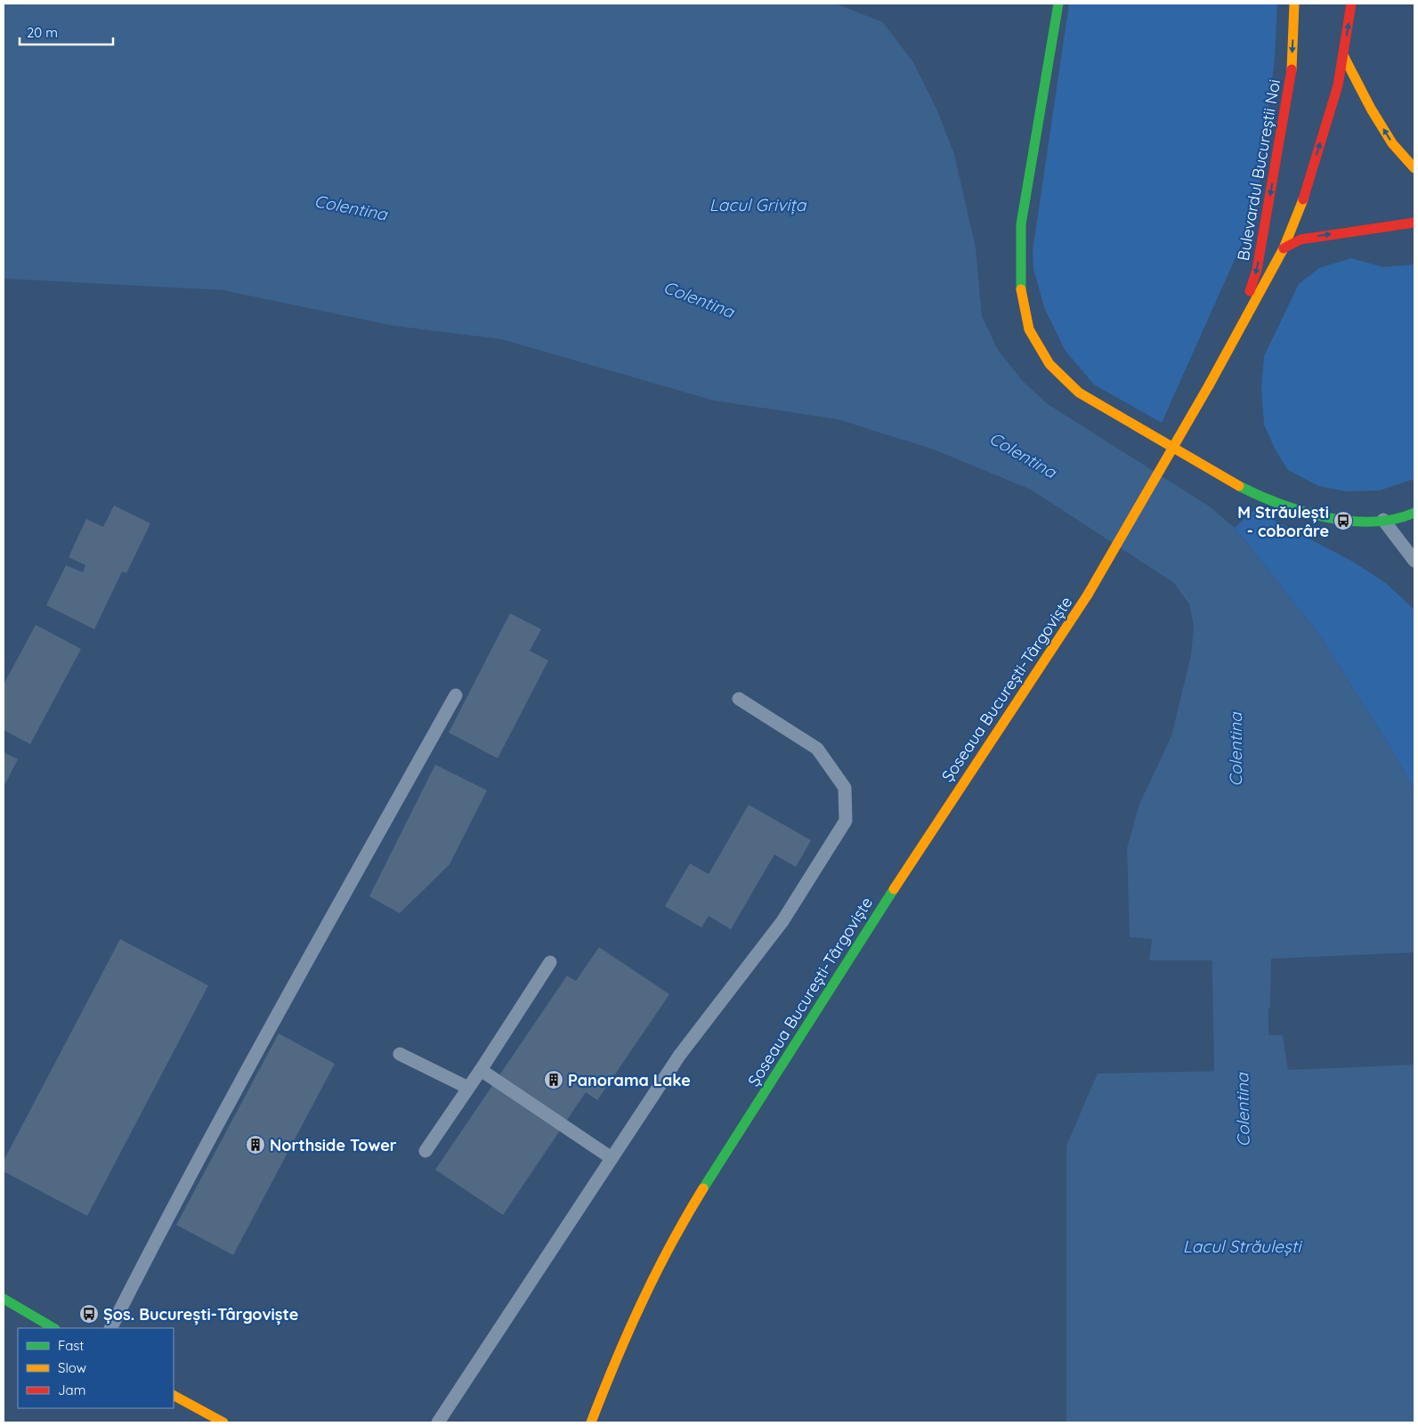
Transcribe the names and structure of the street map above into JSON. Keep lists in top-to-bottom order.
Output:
{
  "streets": {
    "main road": ["Bulevardul Bucureștii Noi", "Șoseaua București-Târgoviște"]
  },
  "crossings": [
    ["Bulevardul Bucureștii Noi", "Șoseaua București-Târgoviște"]
  ],
  "water": ["Lacul Grivița", "Colentina", "Lacul Străulești"],
  "places": {
    "bus stop": ["M Străulești - coborâre", "Șos. București-Târgoviște"],
    "building": ["Panorama Lake", "Northside Tower"]
  },
  "legend": ["Fast", "Slow", "Jam"],
  "scale_bar": "20 m"
}
